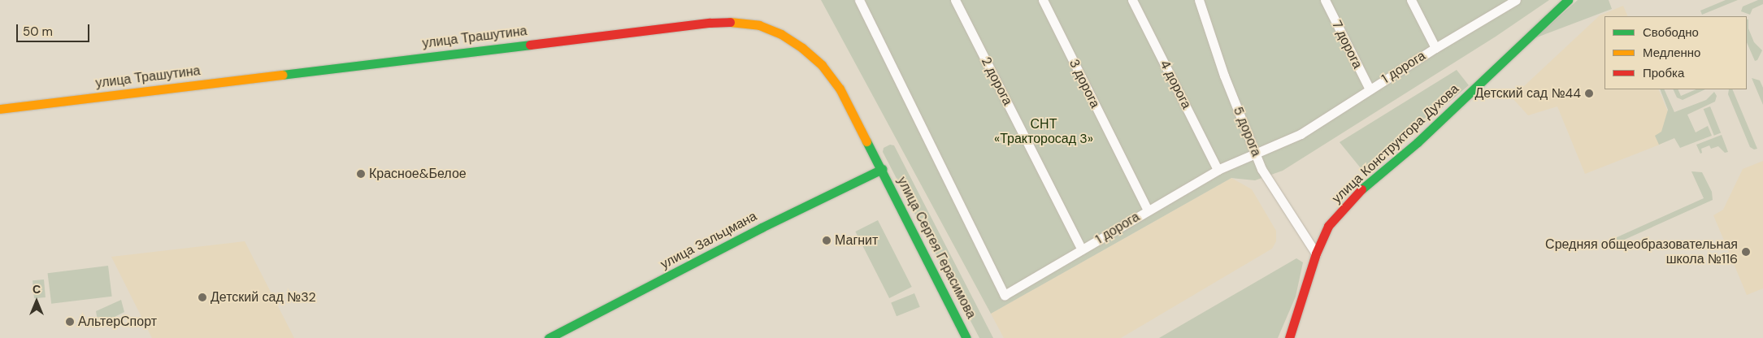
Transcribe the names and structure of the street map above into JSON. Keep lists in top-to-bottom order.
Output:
{
  "streets": {
    "street": [
      "улица Трашутина",
      "7 дорога",
      "1 дорога",
      "2 дорога",
      "3 дорога",
      "4 дорога",
      "5 дорога",
      "улица Конструктора Духова",
      "улица Зальцмана",
      "улица Сергея Герасимова"
    ]
  },
  "crossings": [
    ["улица Трашутина", "улица Зальцмана"],
    ["улица Трашутина", "улица Сергея Герасимова"],
    ["7 дорога", "1 дорога"],
    ["1 дорога", "2 дорога"],
    ["1 дорога", "3 дорога"],
    ["1 дорога", "4 дорога"],
    ["1 дорога", "5 дорога"],
    ["5 дорога", "улица Конструктора Духова"],
    ["улица Зальцмана", "улица Сергея Герасимова"]
  ],
  "parks": ["СНТ «Тракторосад 3»"],
  "places": [
    "Детский сад №44",
    "Красное&Белое",
    "Магнит",
    "Средняя общеобразовательная школа №116",
    "Детский сад №32",
    "АльтерСпорт"
  ],
  "legend": ["Свободно", "Медленно", "Пробка"],
  "scale_bar": "50 m",
  "north": "top"
}
